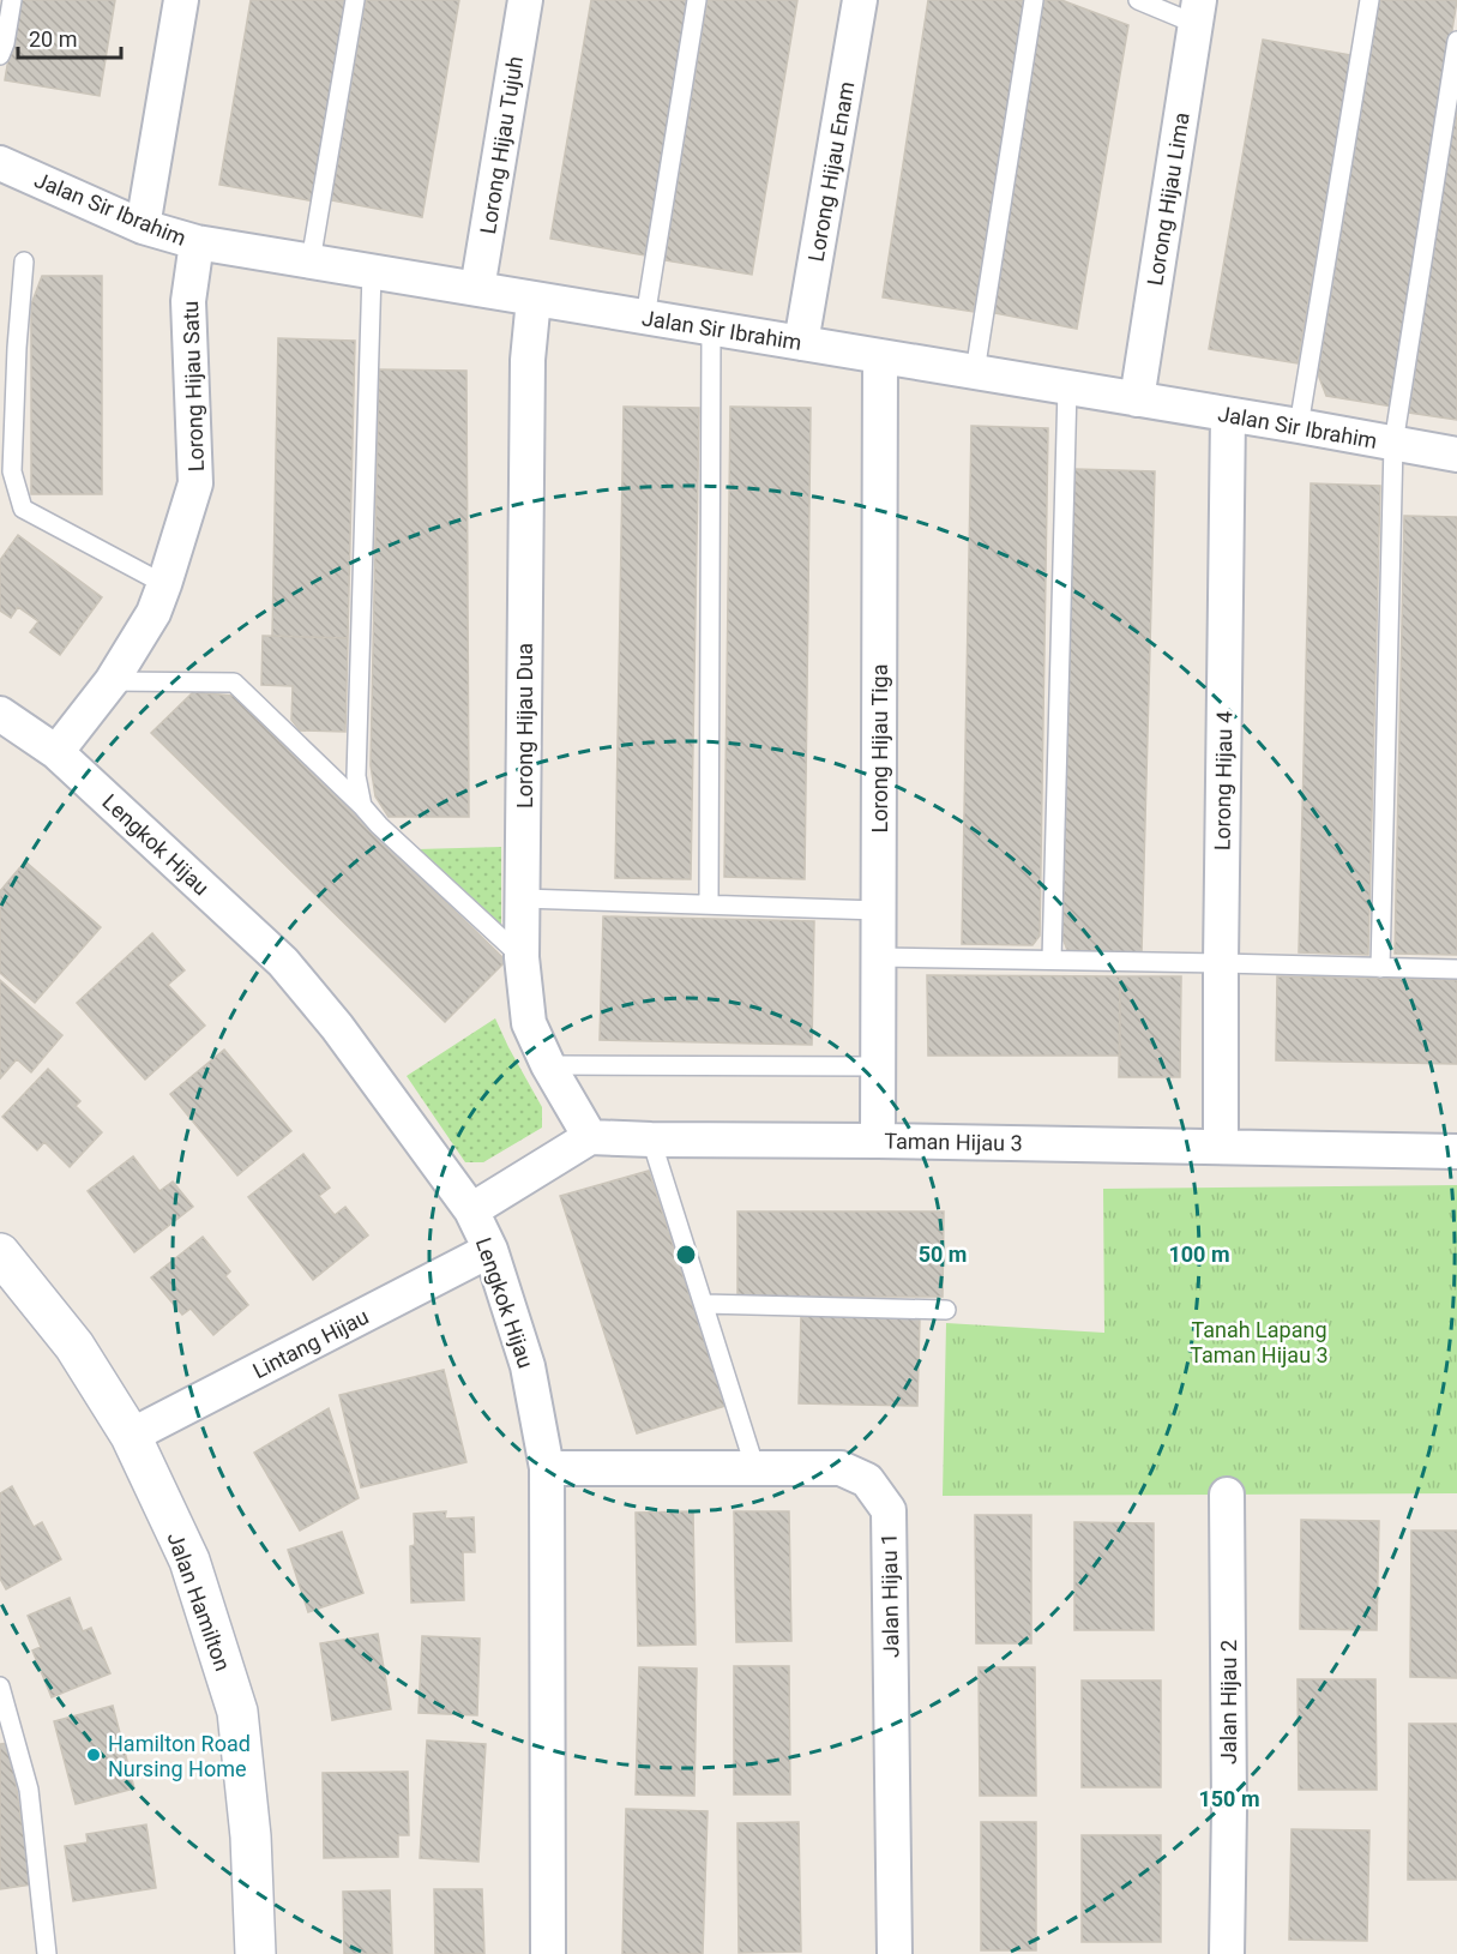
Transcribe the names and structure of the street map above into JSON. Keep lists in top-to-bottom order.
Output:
{
  "streets": {
    "main road": ["Jalan Hamilton"],
    "street": [
      "Lorong Hijau Tujuh",
      "Lorong Hijau Enam",
      "Lorong Hijau Lima",
      "Jalan Sir Ibrahim",
      "Lorong Hijau Satu",
      "Lorong Hijau Dua",
      "Lorong Hijau Tiga",
      "Lorong Hijau 4",
      "Lengkok Hijau",
      "Taman Hijau 3",
      "Lintang Hijau",
      "Jalan Hijau 1",
      "Jalan Hijau 2"
    ]
  },
  "crossings": [
    ["Lorong Hijau Tujuh", "Jalan Sir Ibrahim"],
    ["Lorong Hijau Enam", "Jalan Sir Ibrahim"],
    ["Lorong Hijau Lima", "Jalan Sir Ibrahim"],
    ["Jalan Sir Ibrahim", "Lorong Hijau Satu"],
    ["Jalan Sir Ibrahim", "Lorong Hijau Dua"],
    ["Jalan Sir Ibrahim", "Lorong Hijau Tiga"],
    ["Jalan Sir Ibrahim", "Lorong Hijau 4"],
    ["Lorong Hijau Satu", "Lengkok Hijau"],
    ["Lorong Hijau Dua", "Taman Hijau 3"],
    ["Lorong Hijau Tiga", "Taman Hijau 3"],
    ["Lorong Hijau 4", "Taman Hijau 3"],
    ["Lengkok Hijau", "Lintang Hijau"],
    ["Lengkok Hijau", "Jalan Hijau 1"],
    ["Lintang Hijau", "Jalan Hamilton"]
  ],
  "parks": ["Tanah Lapang Taman Hijau 3"],
  "places": ["Hamilton Road Nursing Home"],
  "scale_bar": "20 m",
  "rings": ["50 m", "100 m", "150 m"]
}
